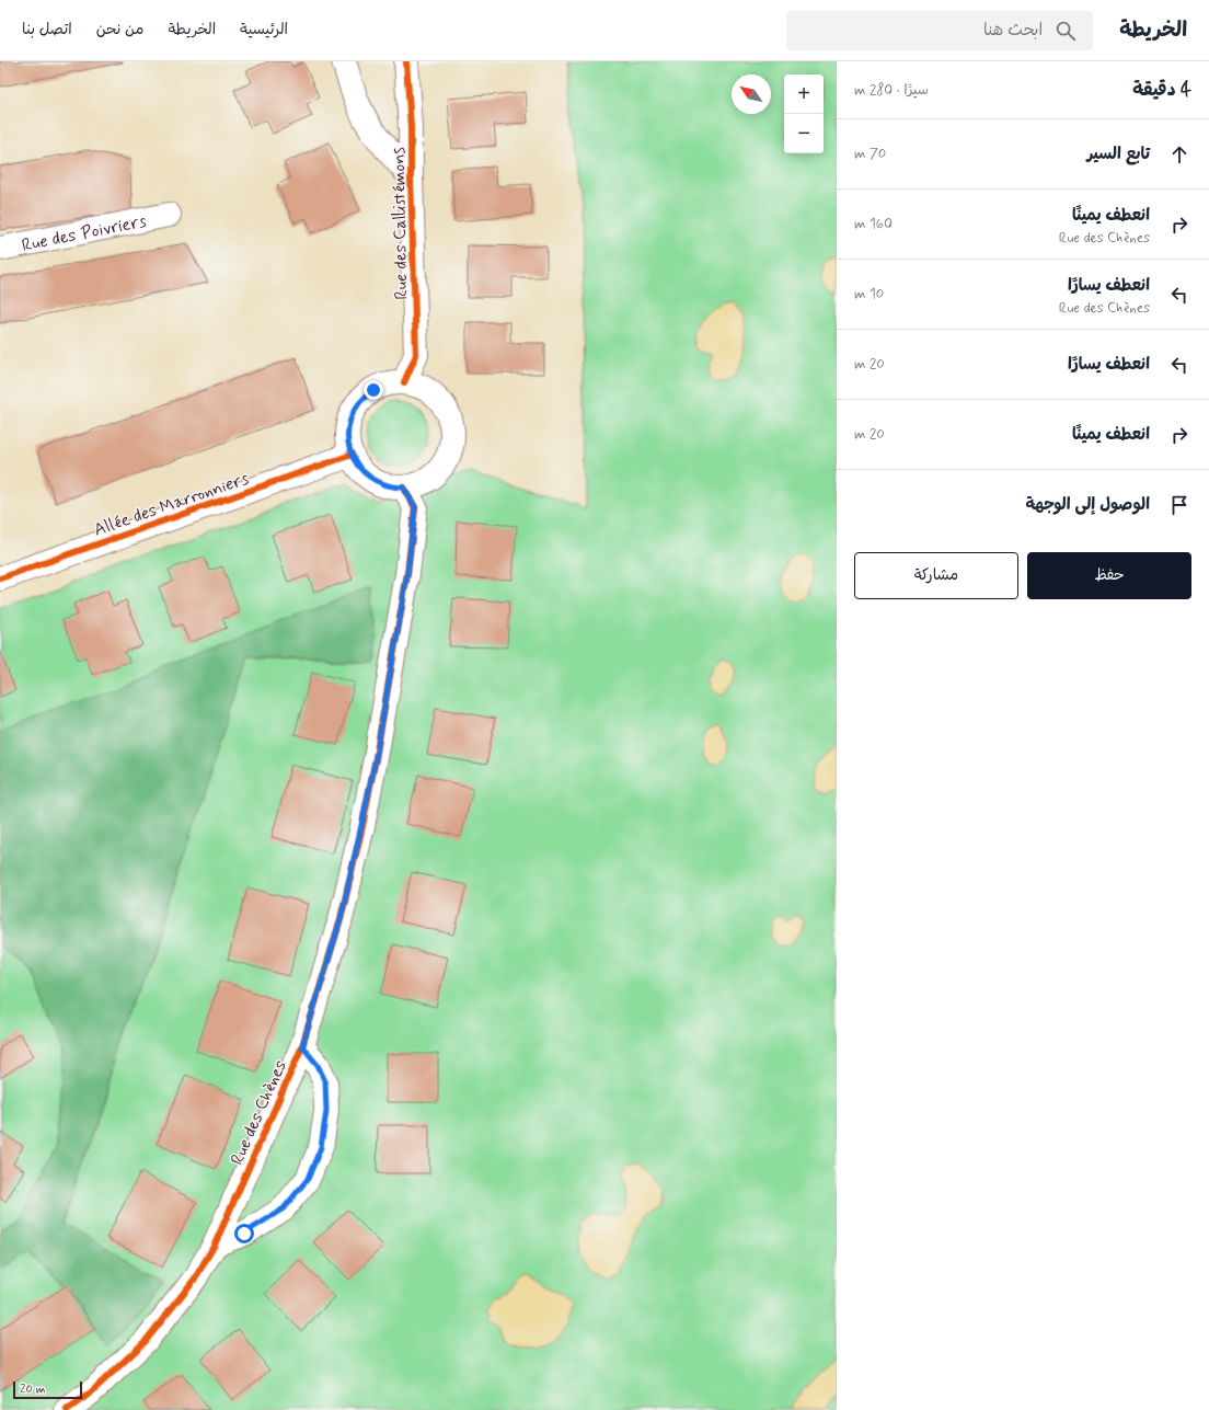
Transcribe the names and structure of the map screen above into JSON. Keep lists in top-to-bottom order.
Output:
{
  "streets": {
    "street": [
      "Rue des Callistémons",
      "Rue des Poivriers",
      "Allée des Marronniers",
      "Rue des Chènes"
    ]
  },
  "crossings": [
    ["Rue des Callistémons", "Allée des Marronniers"],
    ["Rue des Callistémons", "Rue des Chènes"],
    ["Allée des Marronniers", "Rue des Chènes"]
  ],
  "scale_bar": "20 m",
  "north": "top left",
  "page": {
    "header": "الخريطة",
    "search": "ابحث هنا",
    "nav": [
      "الرئيسية",
      "الخريطة",
      "من نحن",
      "اتصل بنا"
    ],
    "heading": ["4 دقيقة", "سيرًا · 280 m"],
    "map_buttons": ["+", "−"],
    "list": [
      ["تابع السير", "70 m"],
      ["انعطف يمينًا", "Rue des Chènes", "160 m"],
      ["انعطف يسارًا", "Rue des Chènes", "10 m"],
      ["انعطف يسارًا", "20 m"],
      ["انعطف يمينًا", "20 m"],
      "الوصول إلى الوجهة"
    ],
    "buttons": ["حفظ", "مشاركة"],
    "scale": "20 m"
  }
}
